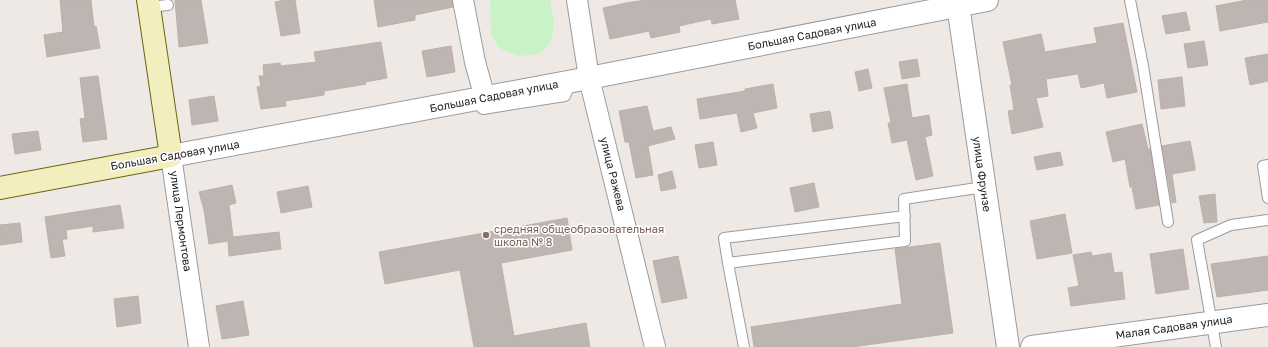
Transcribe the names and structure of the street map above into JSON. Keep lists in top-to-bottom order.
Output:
{
  "streets": {
    "main road": ["Большая Садовая улица", "улица Лермонтова"],
    "street": ["улица Ражева", "улица Фрунзе", "Малая Садовая улица"]
  },
  "crossings": [
    ["Большая Садовая улица", "улица Ражева"],
    ["Большая Садовая улица", "улица Фрунзе"],
    ["Большая Садовая улица", "улица Лермонтова"]
  ],
  "places": ["средняя общеобразовательная школа № 8"]
}
